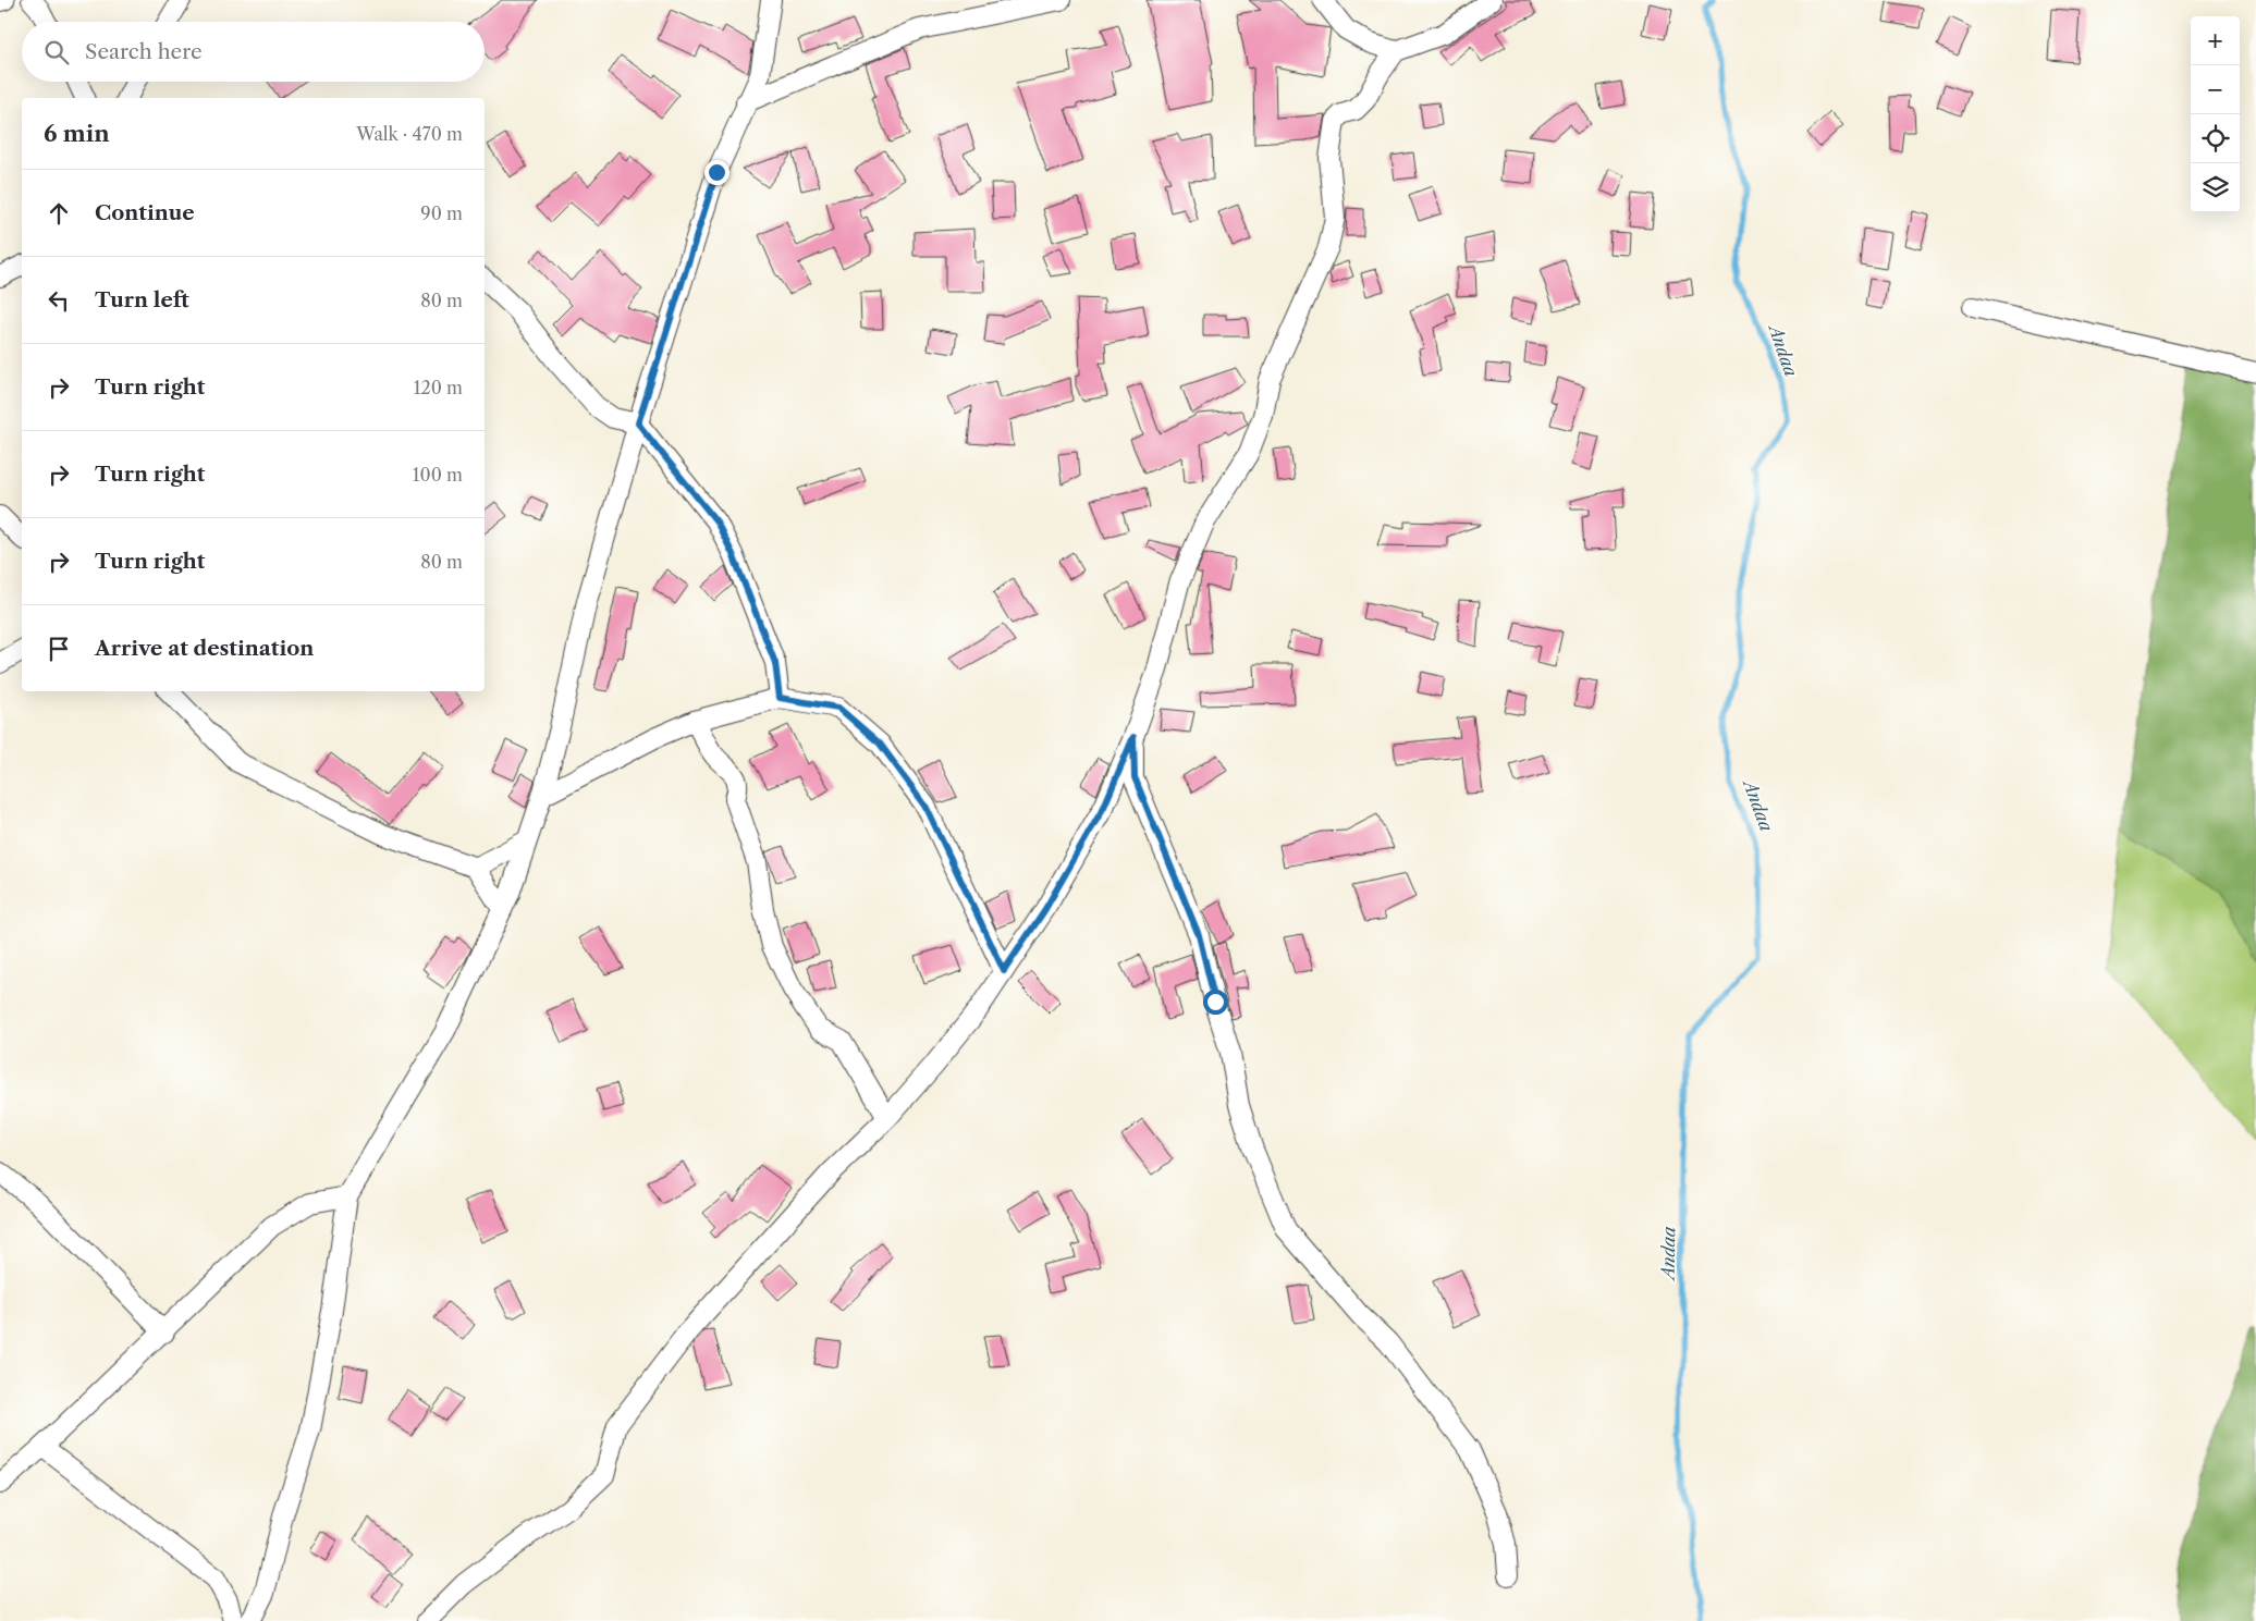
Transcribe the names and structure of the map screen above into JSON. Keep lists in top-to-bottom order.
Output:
{
  "water": ["Andaa"],
  "page": {
    "map_buttons": ["+", "−"],
    "search": "Search here",
    "heading": ["6 min", "Walk · 470 m"],
    "list": [
      ["Continue", "90 m"],
      ["Turn left", "80 m"],
      ["Turn right", "120 m"],
      ["Turn right", "100 m"],
      ["Turn right", "80 m"],
      "Arrive at destination"
    ]
  }
}
